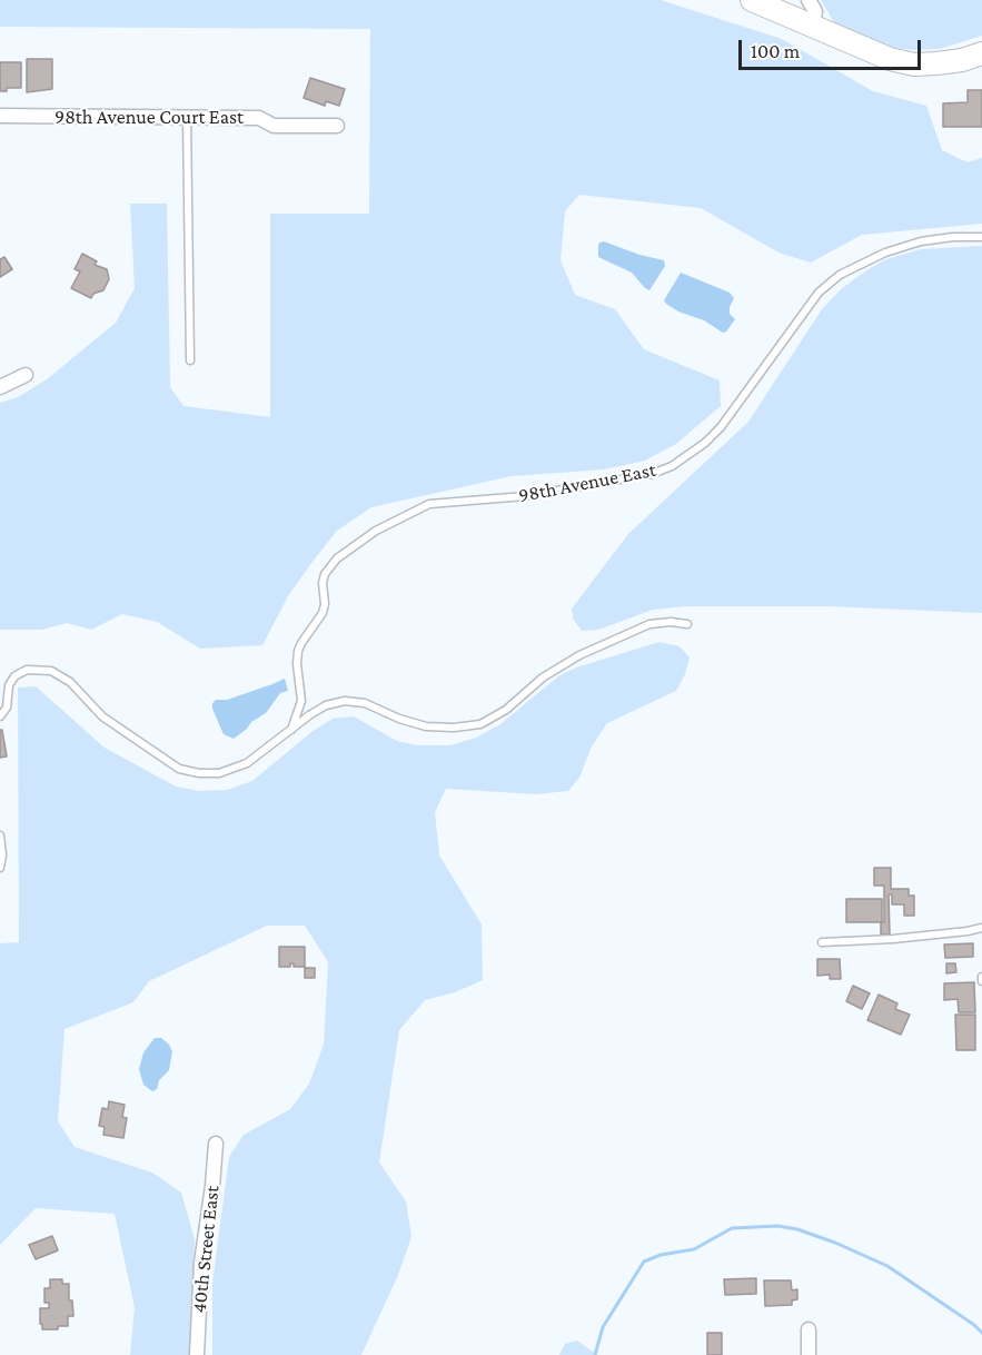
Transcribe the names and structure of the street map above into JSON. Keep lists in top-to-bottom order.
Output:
{
  "streets": {
    "street": ["98th Avenue Court East", "40th Street East"],
    "lane": ["98th Avenue East"]
  },
  "scale_bar": "100 m"
}
